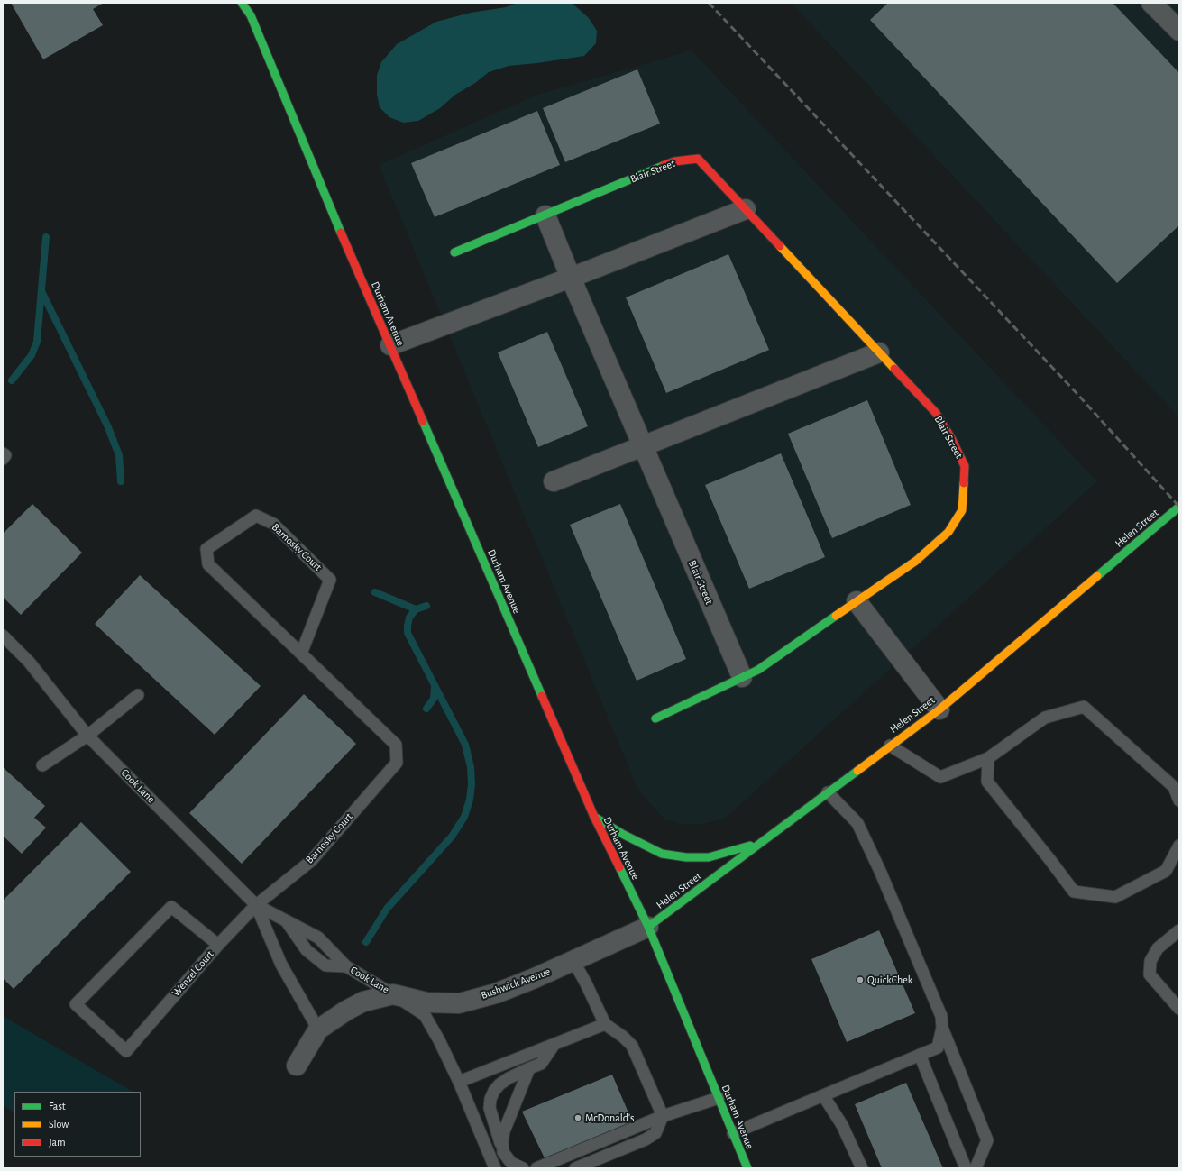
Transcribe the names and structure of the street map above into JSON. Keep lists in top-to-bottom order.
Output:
{
  "streets": {
    "street": [
      "Blair Street",
      "Durham Avenue",
      "Helen Street",
      "Bushwick Avenue"
    ],
    "lane": ["Barnosky Court", "Cook Lane", "Wenzel Court"]
  },
  "crossings": [
    ["Durham Avenue", "Helen Street"],
    ["Durham Avenue", "Bushwick Avenue"],
    ["Helen Street", "Bushwick Avenue"],
    ["Barnosky Court", "Cook Lane"],
    ["Barnosky Court", "Wenzel Court"],
    ["Cook Lane", "Bushwick Avenue"]
  ],
  "places": ["QuickChek", "McDonald's"],
  "legend": ["Fast", "Slow", "Jam"]
}
